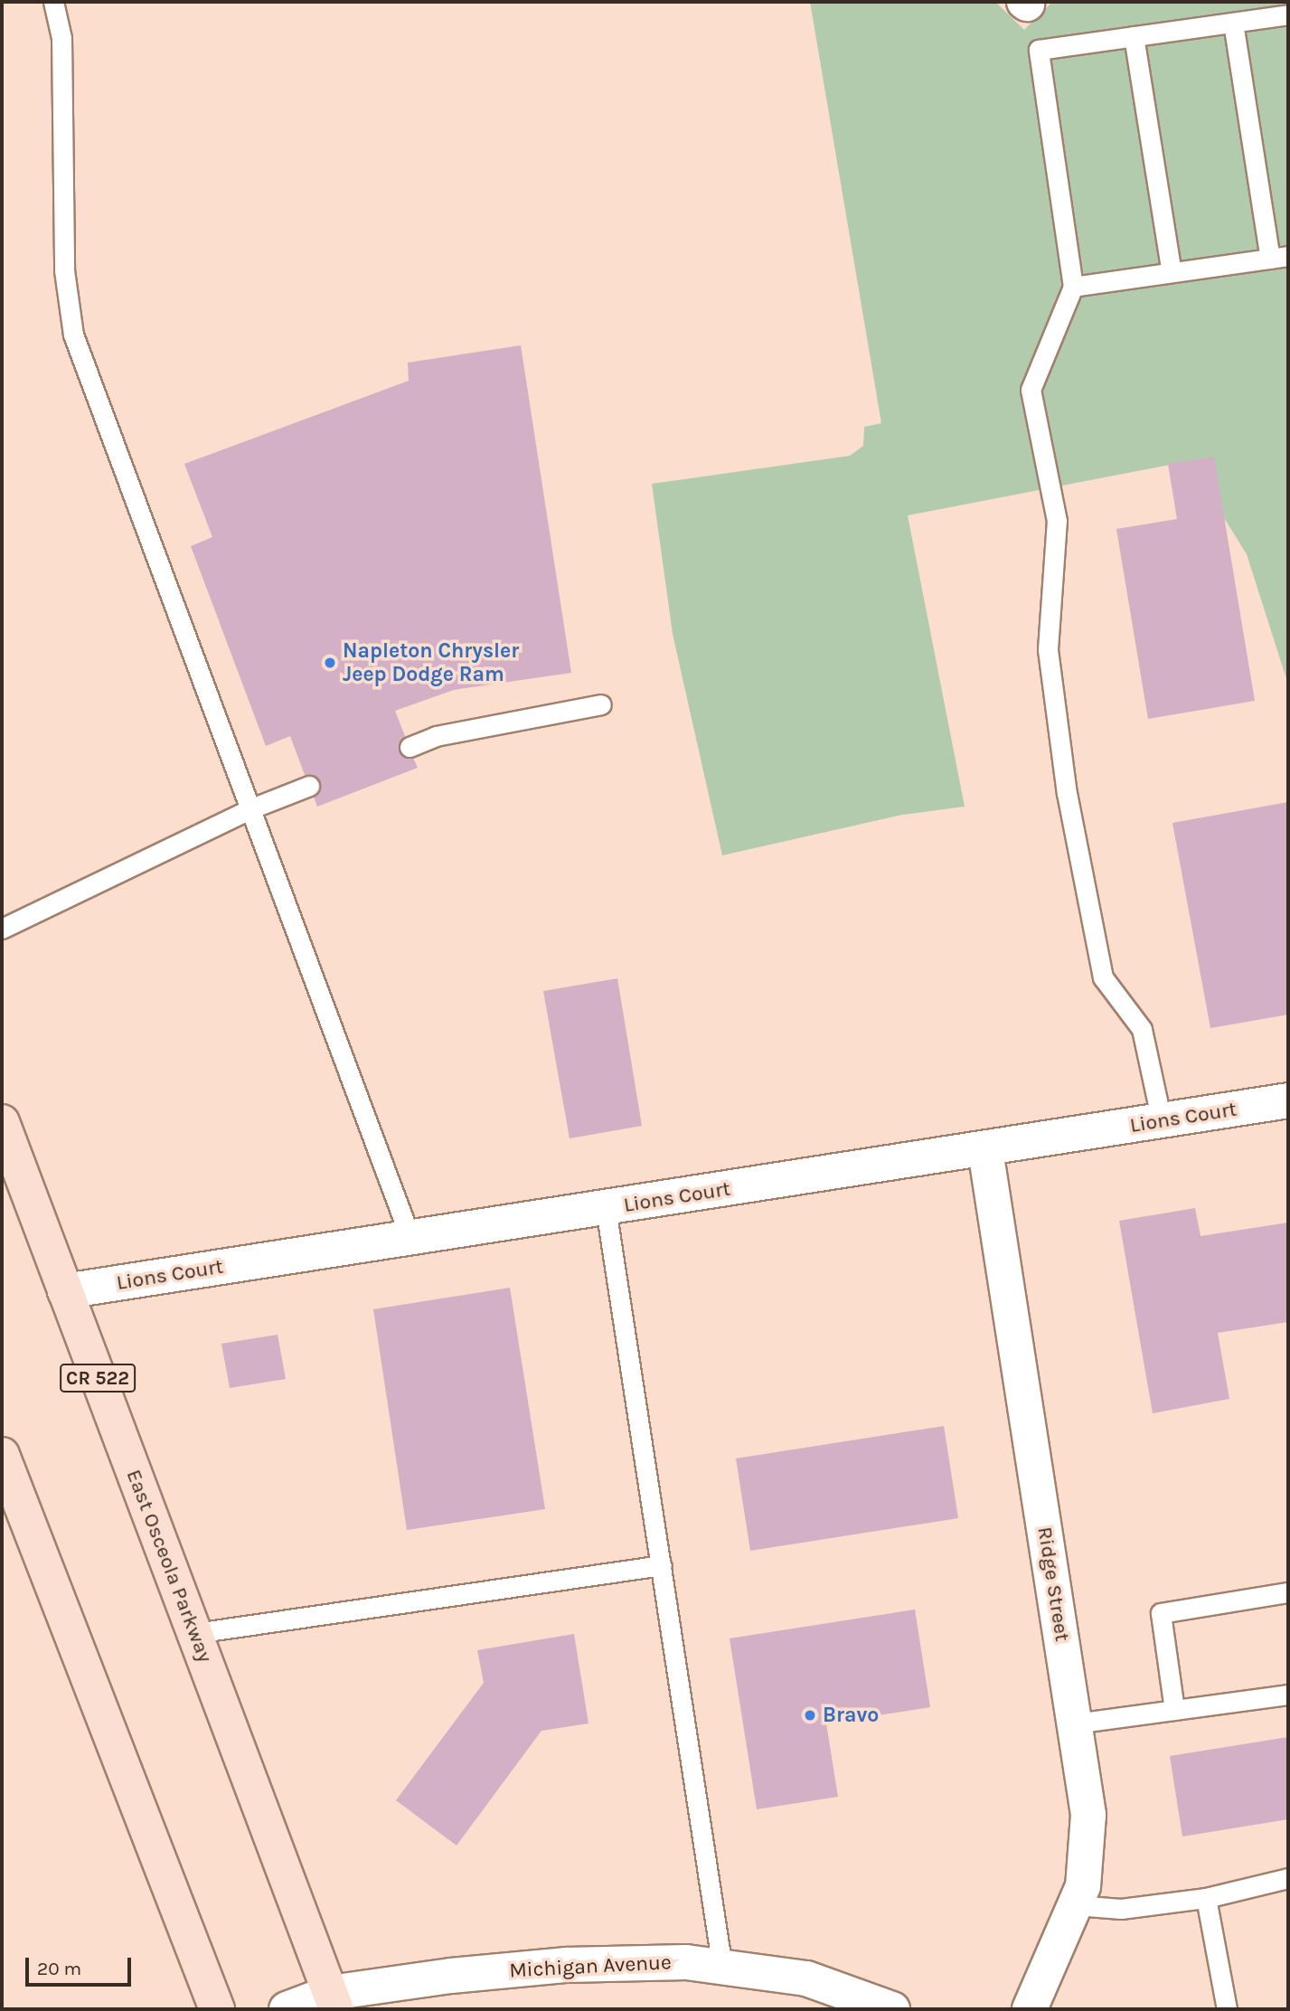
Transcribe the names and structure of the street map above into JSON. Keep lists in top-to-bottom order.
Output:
{
  "streets": {
    "main road": ["CR 522", "East Osceola Parkway"],
    "street": ["Lions Court", "Ridge Street", "Michigan Avenue"]
  },
  "crossings": [
    ["Lions Court", "East Osceola Parkway"],
    ["Lions Court", "Ridge Street"],
    ["East Osceola Parkway", "Michigan Avenue"]
  ],
  "places": ["Napleton Chrysler Jeep Dodge Ram", "Bravo"],
  "scale_bar": "20 m"
}
